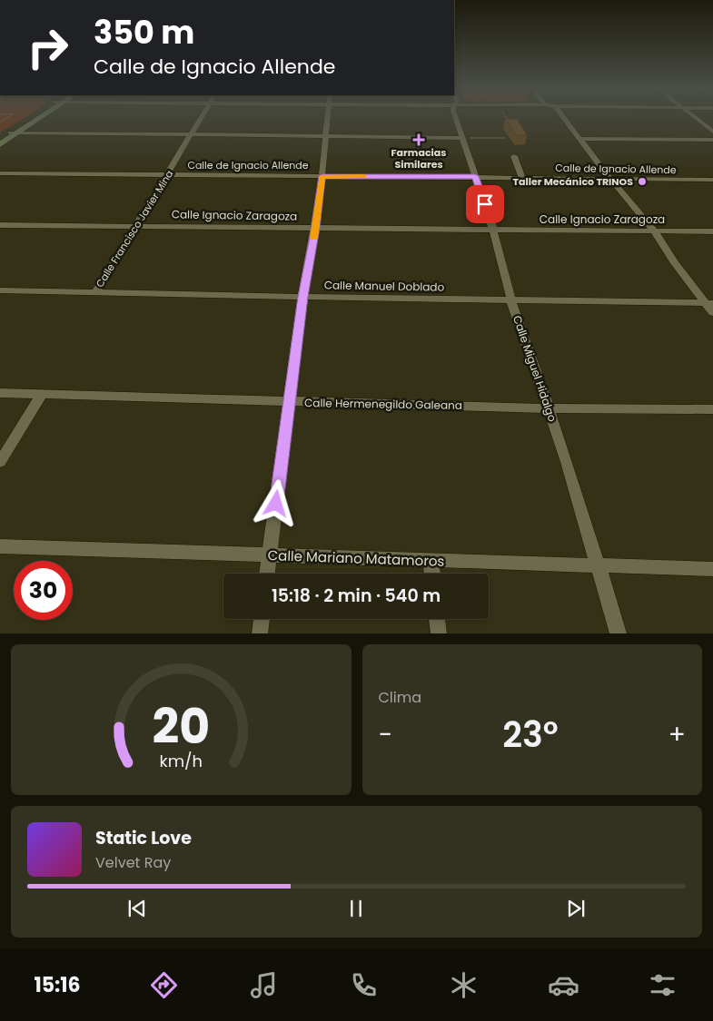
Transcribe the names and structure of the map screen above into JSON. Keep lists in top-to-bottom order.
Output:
{
  "streets": {
    "street": [
      "Calle de Ignacio Allende",
      "Calle Ignacio Zaragoza",
      "Calle Francisco Javier Mina",
      "Calle Manuel Doblado",
      "Calle Miguel Hidalgo",
      "Calle Hermenegildo Galeana",
      "Calle Mariano Matamoros"
    ]
  },
  "crossings": [
    ["Calle de Ignacio Allende", "Calle Francisco Javier Mina"],
    ["Calle de Ignacio Allende", "Calle Miguel Hidalgo"],
    ["Calle Ignacio Zaragoza", "Calle Francisco Javier Mina"],
    ["Calle Ignacio Zaragoza", "Calle Miguel Hidalgo"],
    ["Calle Francisco Javier Mina", "Calle Manuel Doblado"],
    ["Calle Manuel Doblado", "Calle Miguel Hidalgo"],
    ["Calle Miguel Hidalgo", "Calle Hermenegildo Galeana"],
    ["Calle Miguel Hidalgo", "Calle Mariano Matamoros"]
  ],
  "places": {
    "health": ["Farmacias Similares"],
    "other": ["Taller Mecánico TRINOS"]
  },
  "page": {
    "turn": ["350 m", "Calle de Ignacio Allende"],
    "limit": "30",
    "trip": "15:18 · 2 min · 540 m",
    "tile": "Clima",
    "heat": ["−", "23°", "+"],
    "song": ["Static Love", "Velvet Ray"],
    "tabs": "15:16",
    "gauge": ["20", "km/h"]
  }
}
